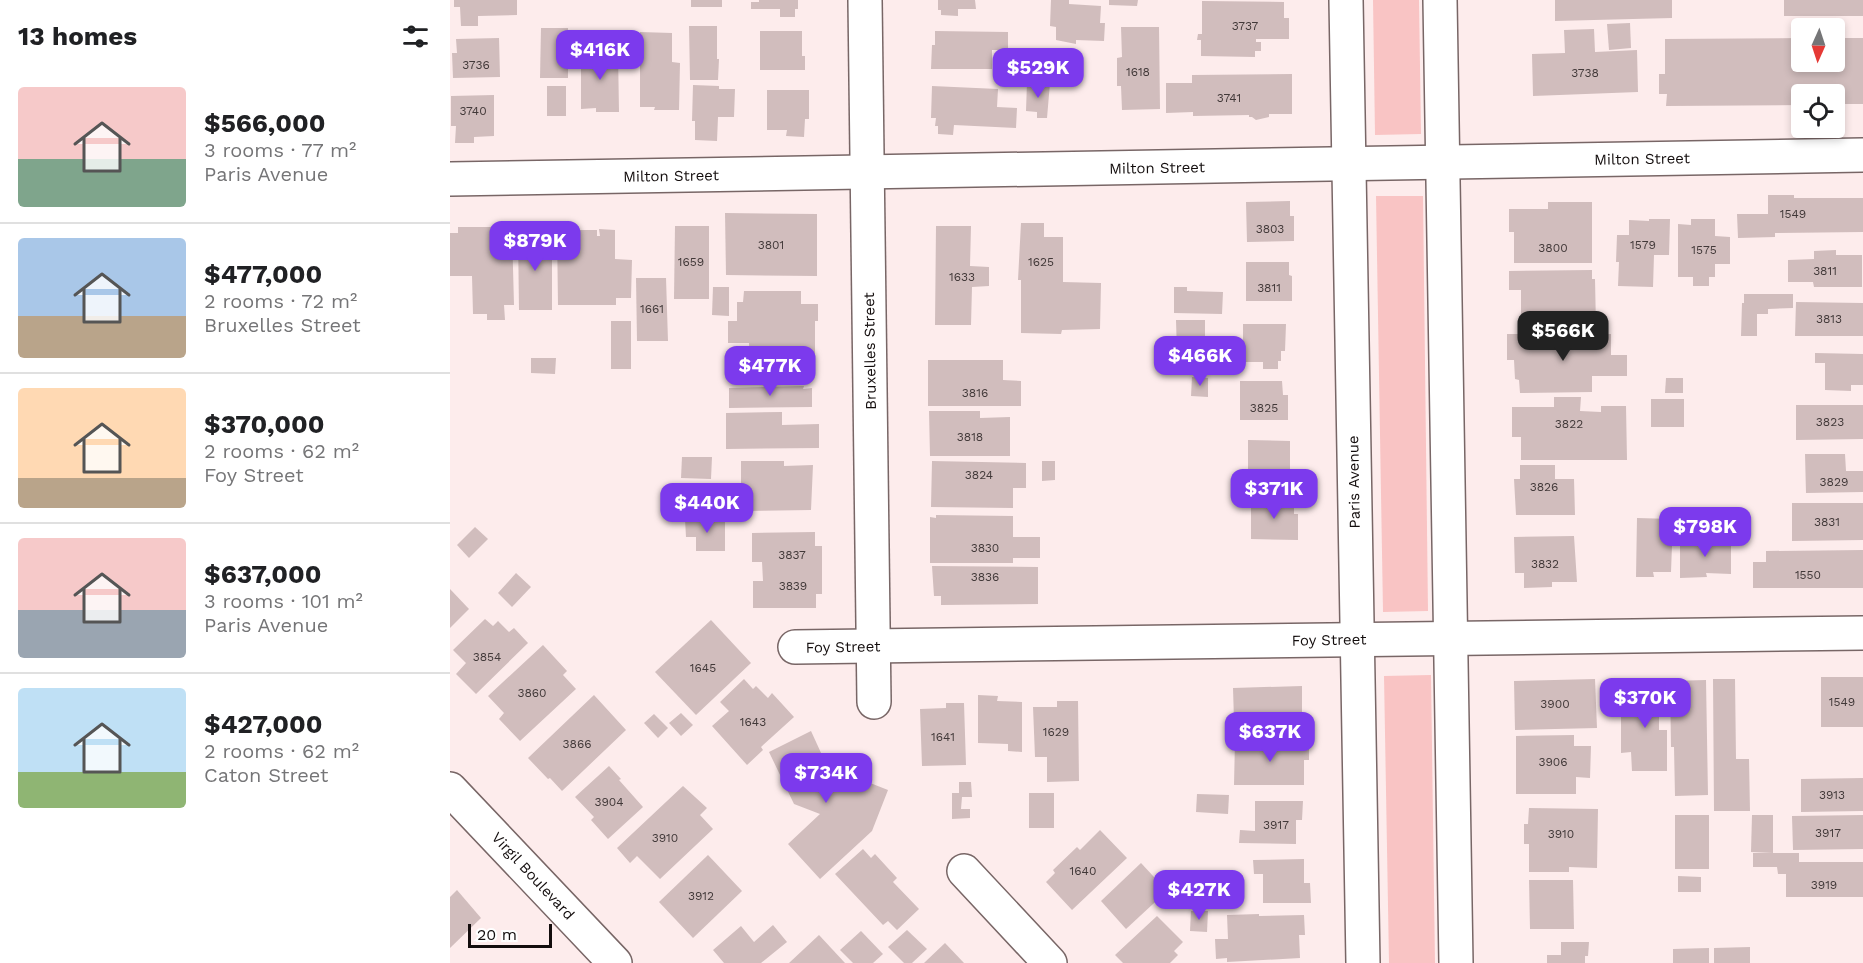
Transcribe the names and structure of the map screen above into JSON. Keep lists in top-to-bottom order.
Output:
{
  "streets": {
    "street": [
      "Milton Street",
      "Bruxelles Street",
      "Paris Avenue",
      "Foy Street",
      "Virgil Boulevard"
    ]
  },
  "crossings": [
    ["Milton Street", "Bruxelles Street"],
    ["Milton Street", "Paris Avenue"],
    ["Bruxelles Street", "Foy Street"],
    ["Paris Avenue", "Foy Street"]
  ],
  "house_numbers": [
    "3737",
    "3736",
    "1618",
    "3738",
    "3741",
    "3740",
    "1549",
    "3803",
    "3801",
    "1579",
    "3800",
    "1575",
    "1659",
    "1625",
    "3811",
    "1633",
    "3811",
    "1661",
    "3813",
    "3816",
    "3825",
    "3823",
    "3822",
    "3818",
    "3824",
    "3829",
    "3826",
    "3831",
    "3830",
    "3837",
    "3832",
    "1550",
    "3836",
    "3839",
    "3854",
    "1645",
    "3860",
    "1549",
    "3900",
    "1643",
    "1629",
    "1641",
    "3866",
    "3906",
    "3913",
    "3904",
    "3917",
    "3917",
    "3910",
    "3910",
    "1640",
    "3919",
    "3912"
  ],
  "scale_bar": "20 m",
  "north": "bottom",
  "page": {
    "heading": "13 homes",
    "price": [
      "$416K",
      "$529K",
      "$879K",
      "$566K",
      "$466K",
      "$477K",
      "$371K",
      "$440K",
      "$798K",
      "$370K",
      "$637K",
      "$734K",
      "$427K"
    ],
    "list": [
      {
        "name": "$566,000",
        "note": "3 rooms · 77 m² · Paris Avenue"
      },
      {
        "name": "$477,000",
        "note": "2 rooms · 72 m² · Bruxelles Street"
      },
      {
        "name": "$370,000",
        "note": "2 rooms · 62 m² · Foy Street"
      },
      {
        "name": "$637,000",
        "note": "3 rooms · 101 m² · Paris Avenue"
      },
      {
        "name": "$427,000",
        "note": "2 rooms · 62 m² · Caton Street"
      }
    ],
    "scale": "20 m"
  }
}
